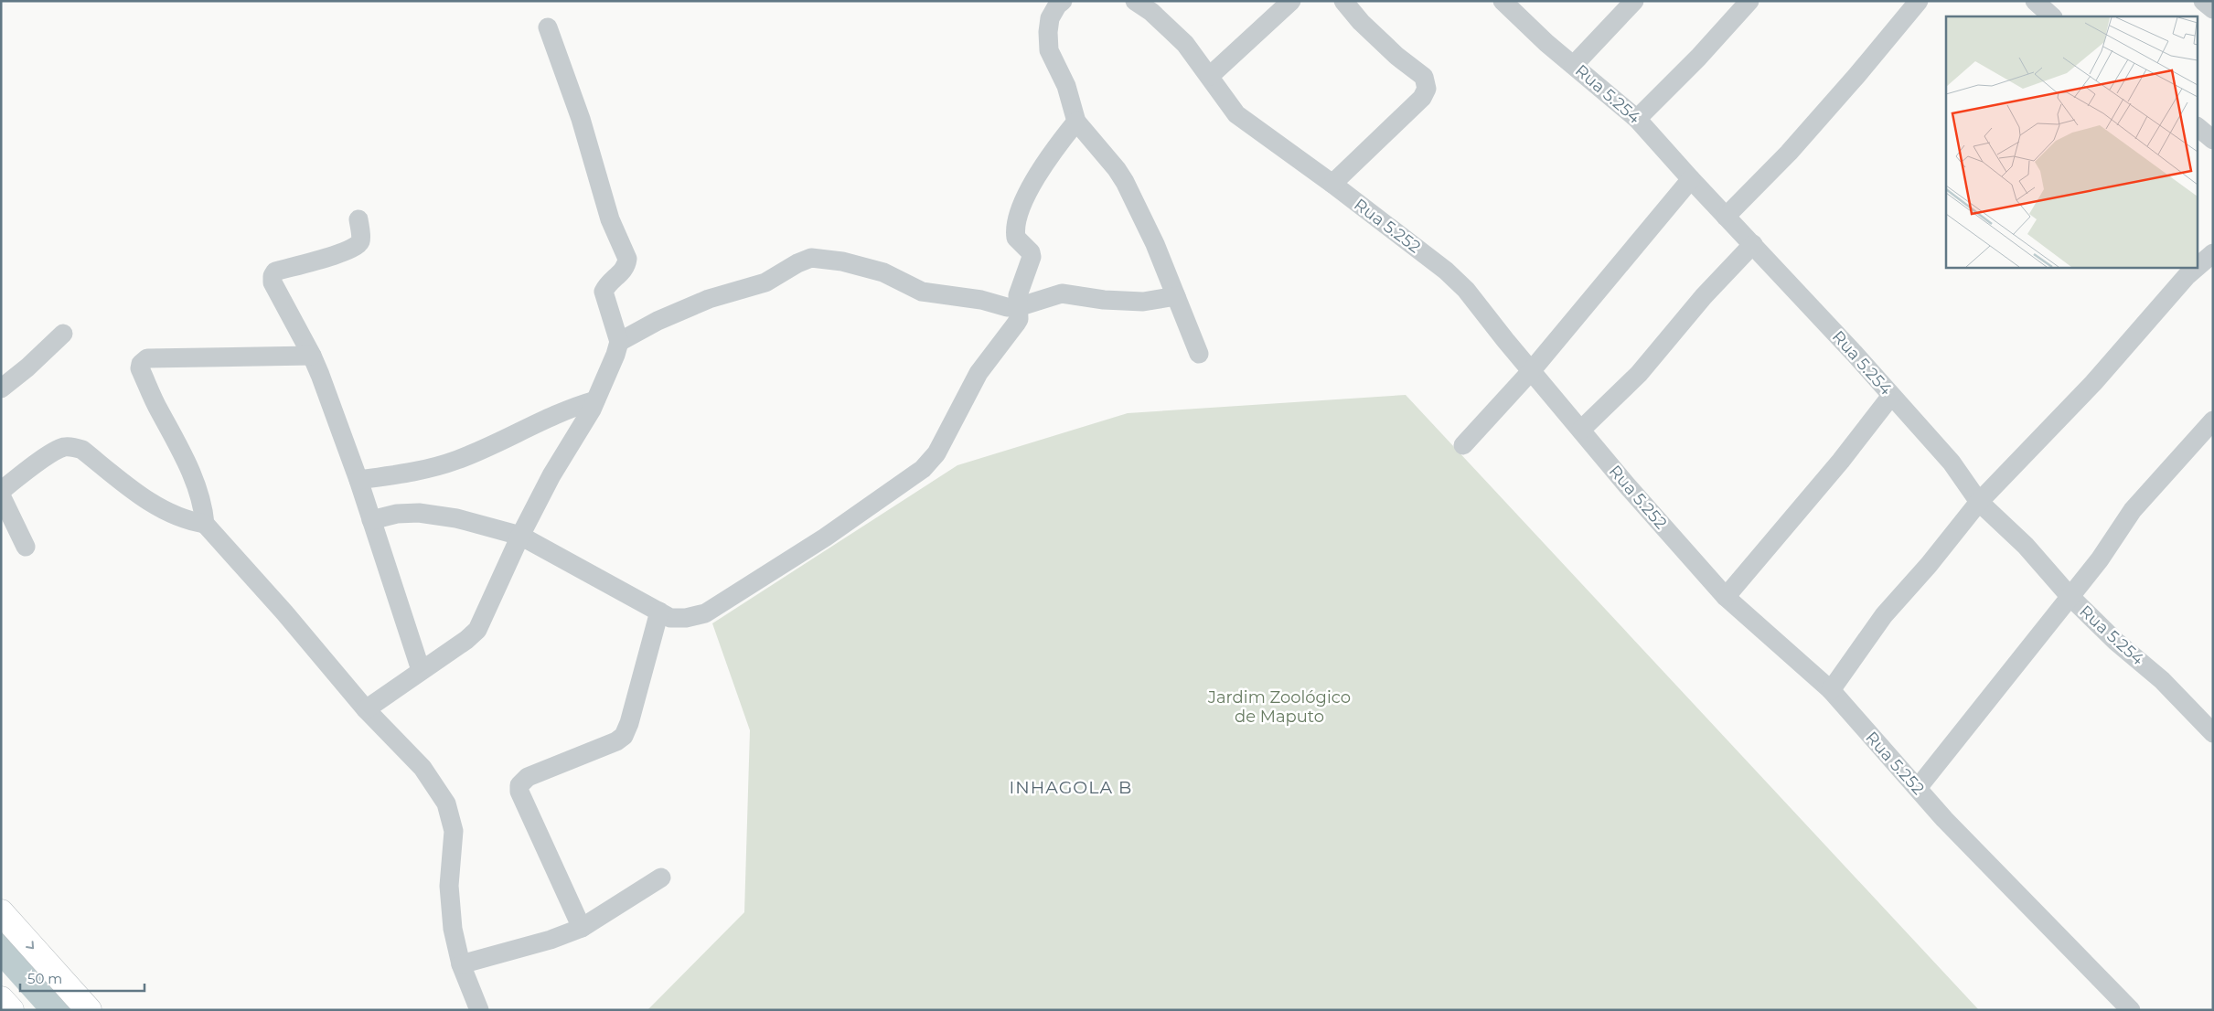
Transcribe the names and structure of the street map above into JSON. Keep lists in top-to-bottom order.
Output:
{
  "streets": {
    "street": ["Rua 5.254", "Rua 5.252"]
  },
  "districts": ["INHAGOLA B"],
  "parks": ["Jardim Zoológico de Maputo"],
  "scale_bar": "50 m"
}
